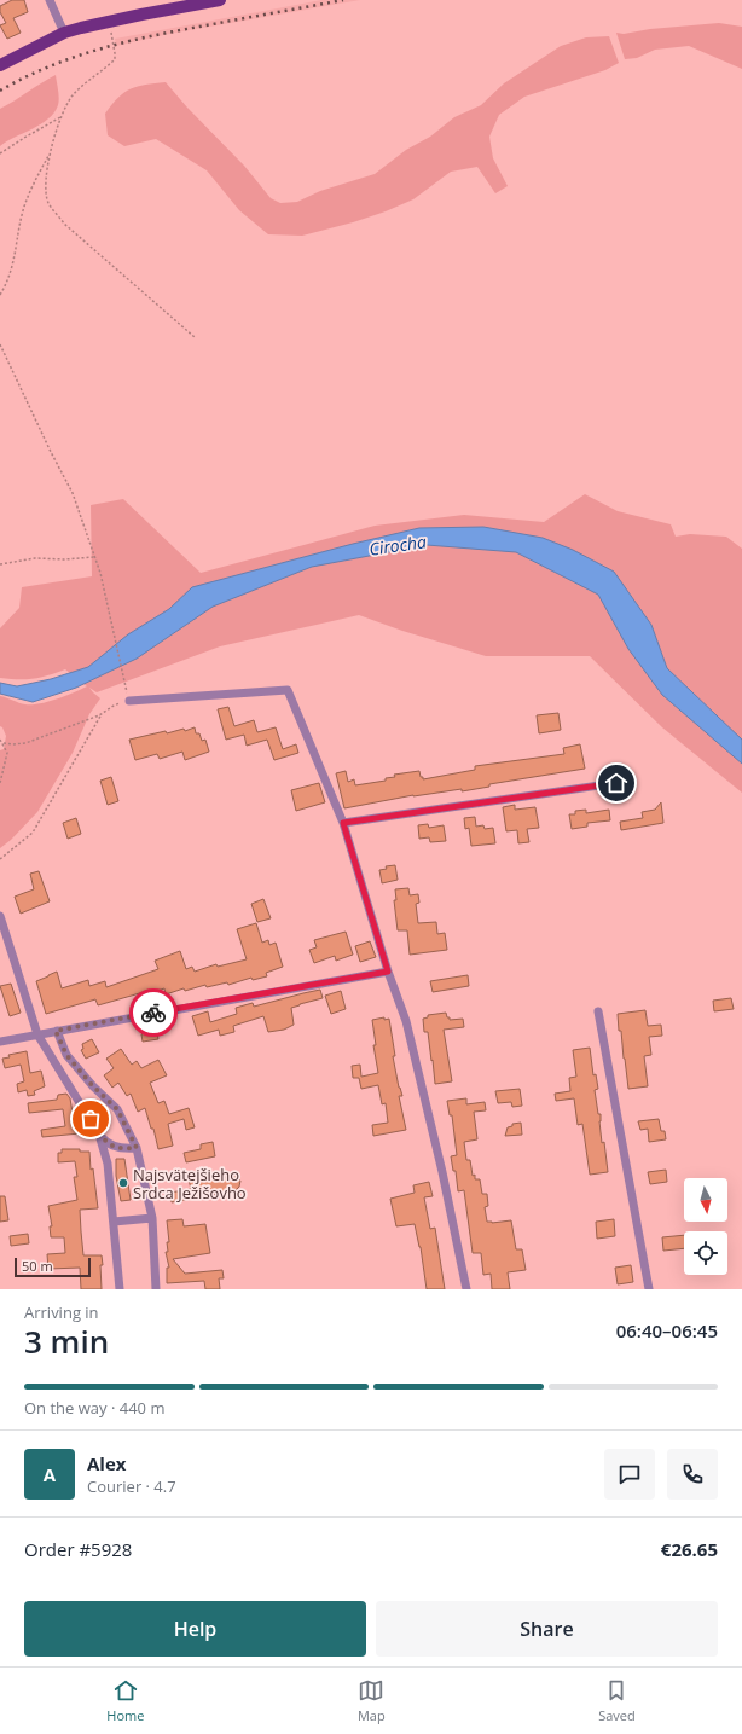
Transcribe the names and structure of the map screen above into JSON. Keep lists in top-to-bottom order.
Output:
{
  "water": ["Cirocha"],
  "places": ["Najsvätejšieho Srdca Ježišovho"],
  "scale_bar": "50 m",
  "north": "bottom",
  "page": {
    "scale": "50 m",
    "heading": ["3 min", "Arriving in", "06:40–06:45"],
    "panel": [
      "Alex",
      "Courier · 4.7",
      "Order #5928",
      "€26.65"
    ],
    "bar": "On the way · 440 m",
    "round": "A",
    "buttons": ["Help", "Share"],
    "tabs": ["Home", "Map", "Saved"]
  }
}
